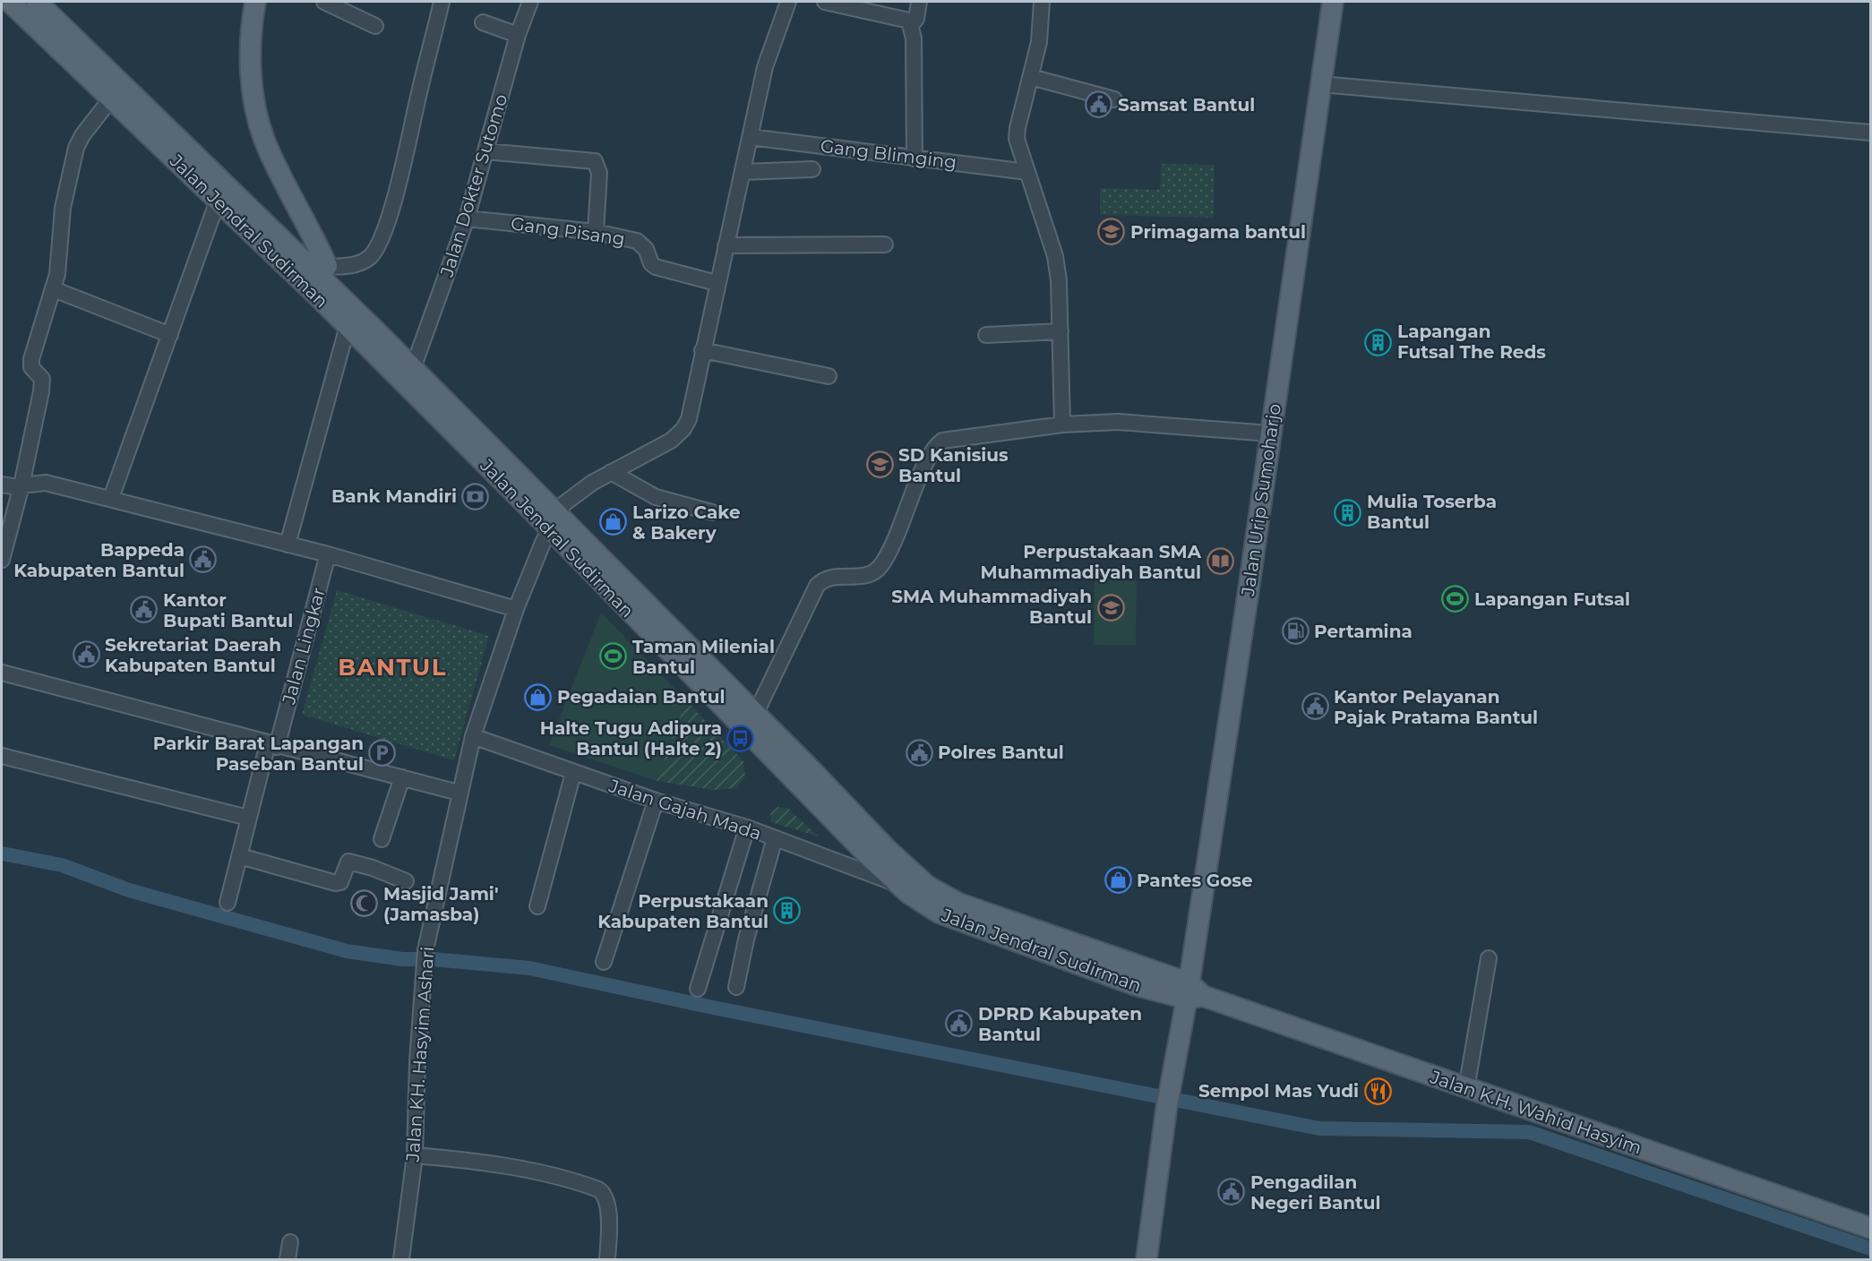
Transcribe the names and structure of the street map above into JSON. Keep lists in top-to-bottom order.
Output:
{
  "streets": {
    "main road": ["Jalan Jendral Sudirman", "Jalan Urip Sumoharjo", "Jalan K.H. Wahid Hasyim"],
    "street": [
      "Gang Blimging",
      "Jalan Dokter Sutomo",
      "Gang Pisang",
      "Jalan Lingkar",
      "Jalan Gajah Mada",
      "Jalan KH. Hasyim Ashari"
    ]
  },
  "crossings": [
    ["Gang Blimging", "Jalan KH. Hasyim Ashari"],
    ["Jalan Dokter Sutomo", "Jalan Jendral Sudirman"],
    ["Jalan Dokter Sutomo", "Gang Pisang"],
    ["Jalan Jendral Sudirman", "Jalan Urip Sumoharjo"],
    ["Jalan Jendral Sudirman", "Jalan Gajah Mada"],
    ["Jalan Jendral Sudirman", "Jalan KH. Hasyim Ashari"],
    ["Jalan Jendral Sudirman", "Jalan K.H. Wahid Hasyim"],
    ["Gang Pisang", "Jalan KH. Hasyim Ashari"],
    ["Jalan Urip Sumoharjo", "Jalan K.H. Wahid Hasyim"],
    ["Jalan Gajah Mada", "Jalan KH. Hasyim Ashari"]
  ],
  "districts": ["BANTUL"],
  "places": {
    "public building": [
      "Samsat Bantul",
      "Bappeda Kabupaten Bantul",
      "Kantor Bupati Bantul",
      "Sekretariat Daerah Kabupaten Bantul",
      "Kantor Pelayanan Pajak Pratama Bantul",
      "Polres Bantul",
      "DPRD Kabupaten Bantul",
      "Pengadilan Negeri Bantul"
    ],
    "school or university": ["Primagama bantul", "SD Kanisius Bantul", "SMA Muhammadiyah Bantul"],
    "building": ["Lapangan Futsal The Reds", "Mulia Toserba Bantul", "Perpustakaan Kabupaten Bantul"],
    "bank": ["Bank Mandiri"],
    "shop": ["Larizo Cake & Bakery", "Pegadaian Bantul", "Pantes Gose"],
    "library": ["Perpustakaan SMA Muhammadiyah Bantul"],
    "sports": ["Lapangan Futsal", "Taman Milenial Bantul"],
    "fuel station": ["Pertamina"],
    "bus stop": ["Halte Tugu Adipura Bantul (Halte 2)"],
    "parking": ["Parkir Barat Lapangan Paseban Bantul"],
    "mosque": ["Masjid Jami' (Jamasba)"],
    "restaurant": ["Sempol Mas Yudi"]
  }
}
